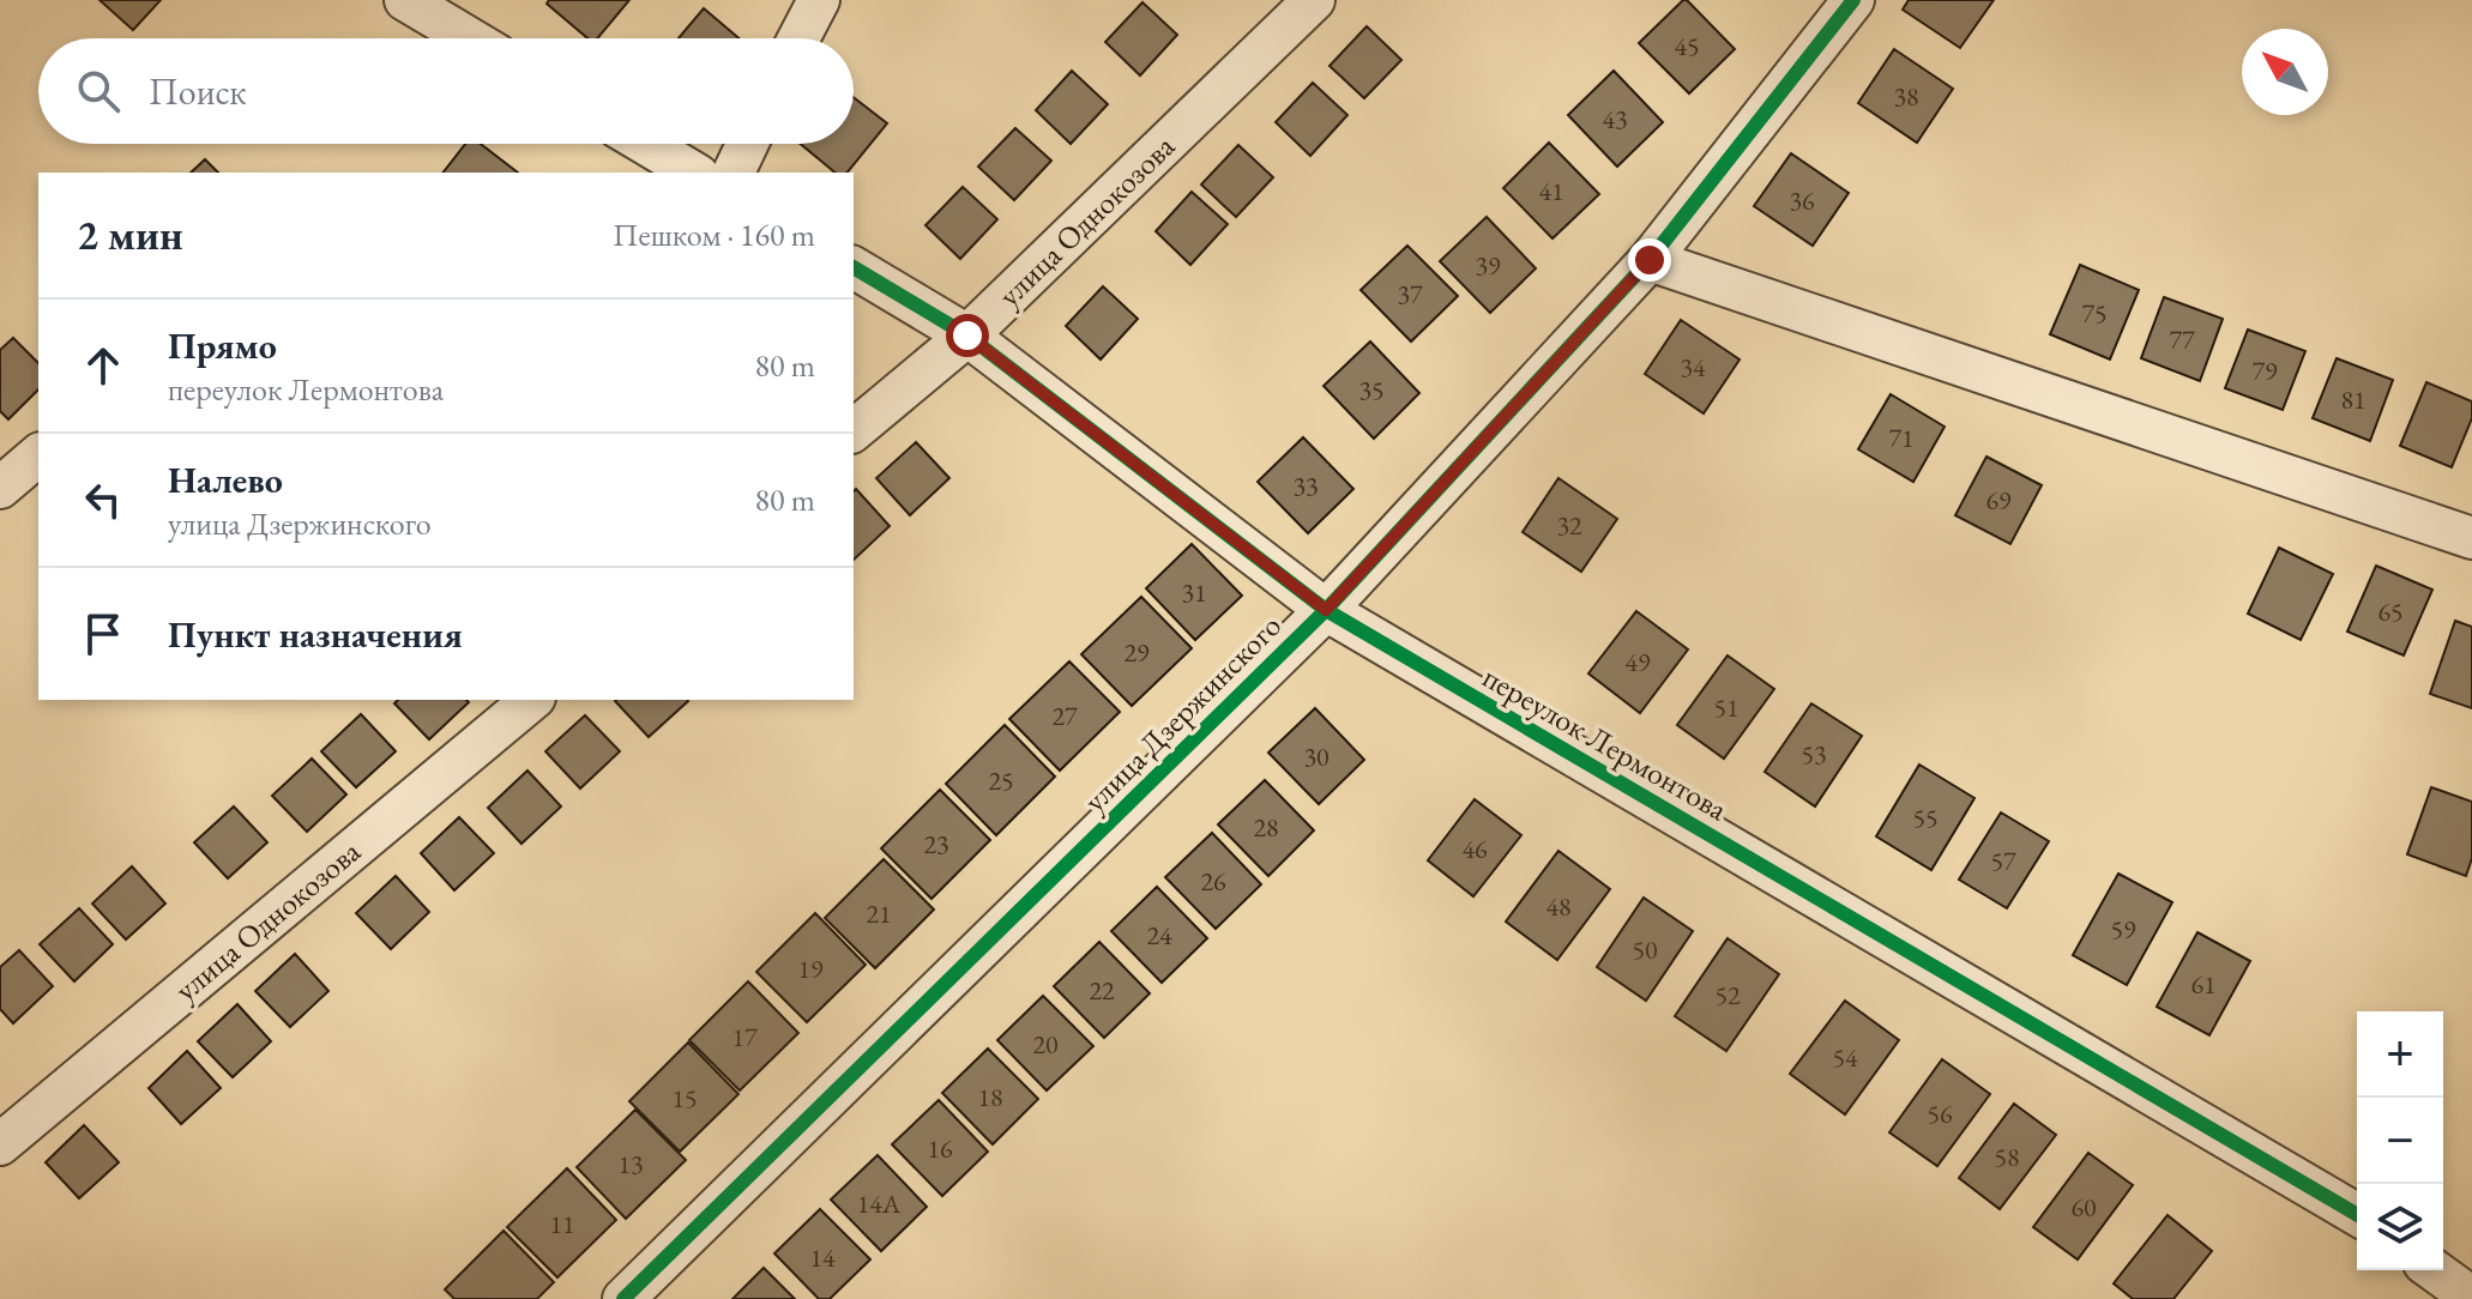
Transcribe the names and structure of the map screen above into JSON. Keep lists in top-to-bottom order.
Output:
{
  "streets": {
    "street": ["улица Однокозова", "улица Дзержинского", "переулок Лермонтова"]
  },
  "crossings": [
    ["улица Однокозова", "переулок Лермонтова"],
    ["улица Дзержинского", "переулок Лермонтова"]
  ],
  "house_numbers": [
    "45",
    "38",
    "43",
    "41",
    "36",
    "39",
    "37",
    "75",
    "77",
    "34",
    "79",
    "35",
    "81",
    "71",
    "33",
    "69",
    "32",
    "31",
    "65",
    "29",
    "49",
    "51",
    "27",
    "53",
    "30",
    "25",
    "55",
    "28",
    "23",
    "46",
    "57",
    "26",
    "48",
    "21",
    "59",
    "24",
    "50",
    "19",
    "61",
    "22",
    "52",
    "17",
    "20",
    "54",
    "18",
    "15",
    "56",
    "16",
    "58",
    "13",
    "14А",
    "60",
    "11",
    "14"
  ],
  "north": "top left",
  "page": {
    "search": "Поиск",
    "heading": ["2 мин", "Пешком · 160 m"],
    "list": [
      ["Прямо", "переулок Лермонтова", "80 m"],
      ["Налево", "улица Дзержинского", "80 m"],
      "Пункт назначения"
    ],
    "map_buttons": ["+", "−"]
  }
}
